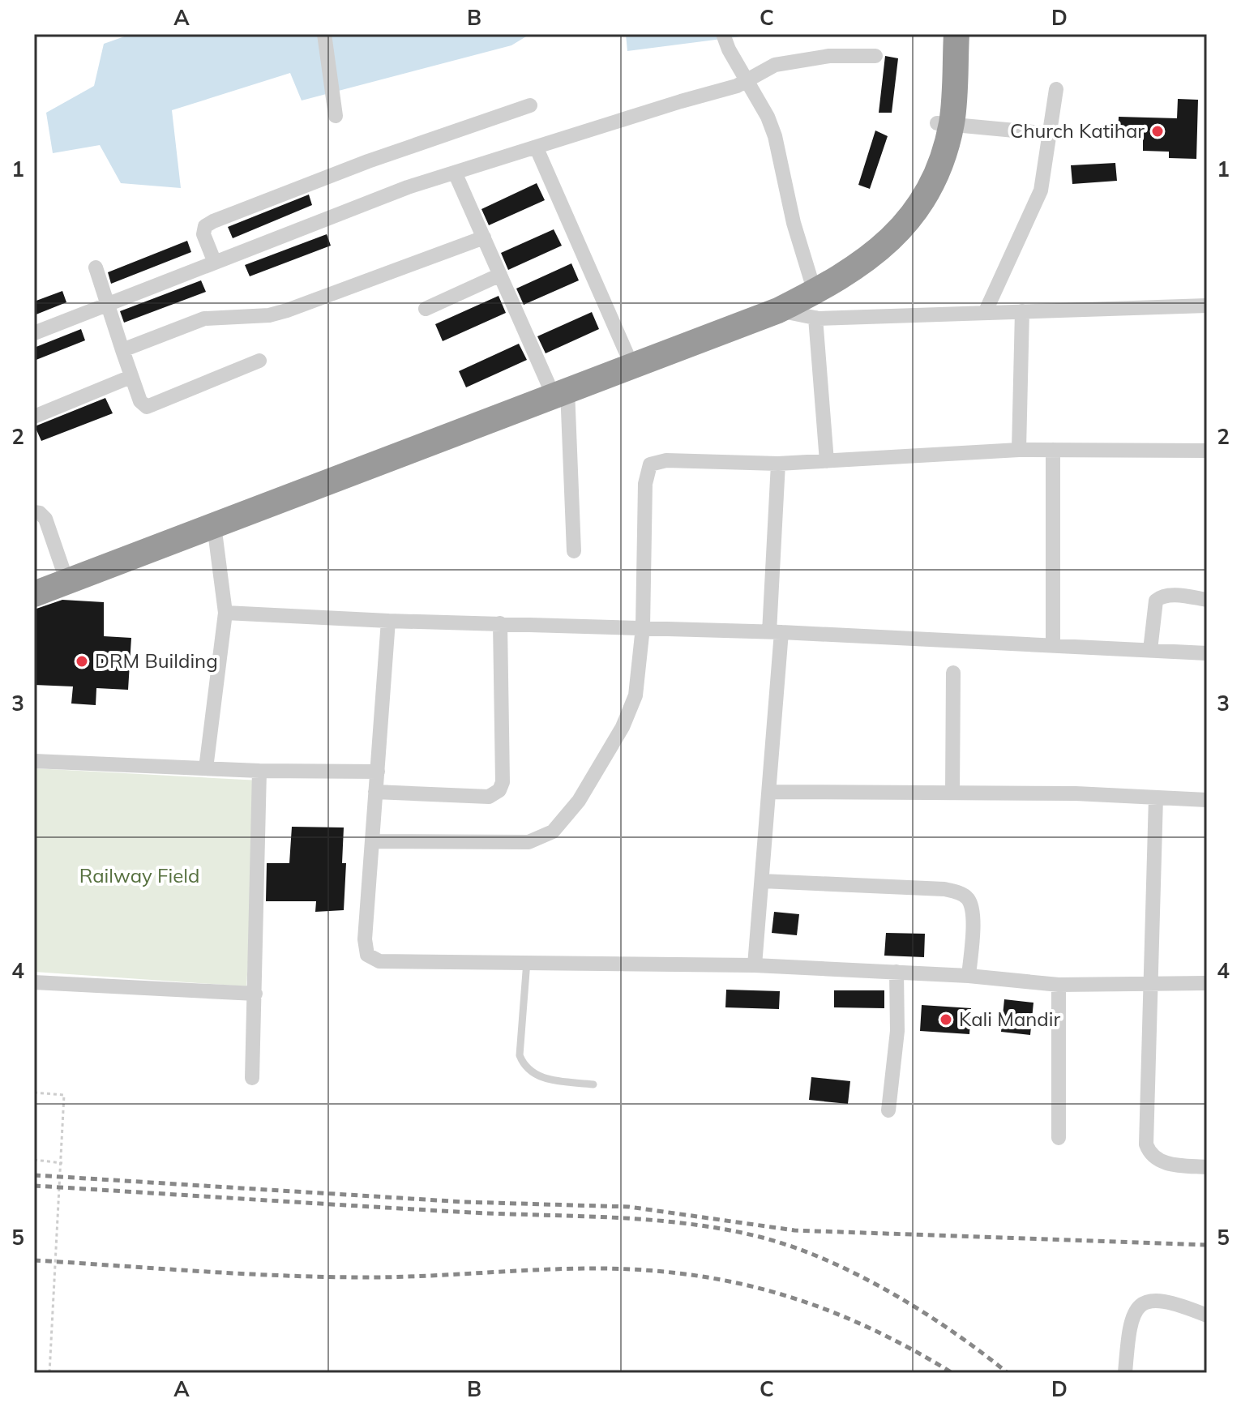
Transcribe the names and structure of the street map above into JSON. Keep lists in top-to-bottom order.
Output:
{
  "parks": ["Railway Field"],
  "places": ["Church Katihar", "DRM Building", "Kali Mandir"],
  "grid": {
    "columns": [
      "A",
      "B",
      "C",
      "D"
    ],
    "rows": [
      "1",
      "2",
      "3",
      "4",
      "5"
    ]
  }
}
